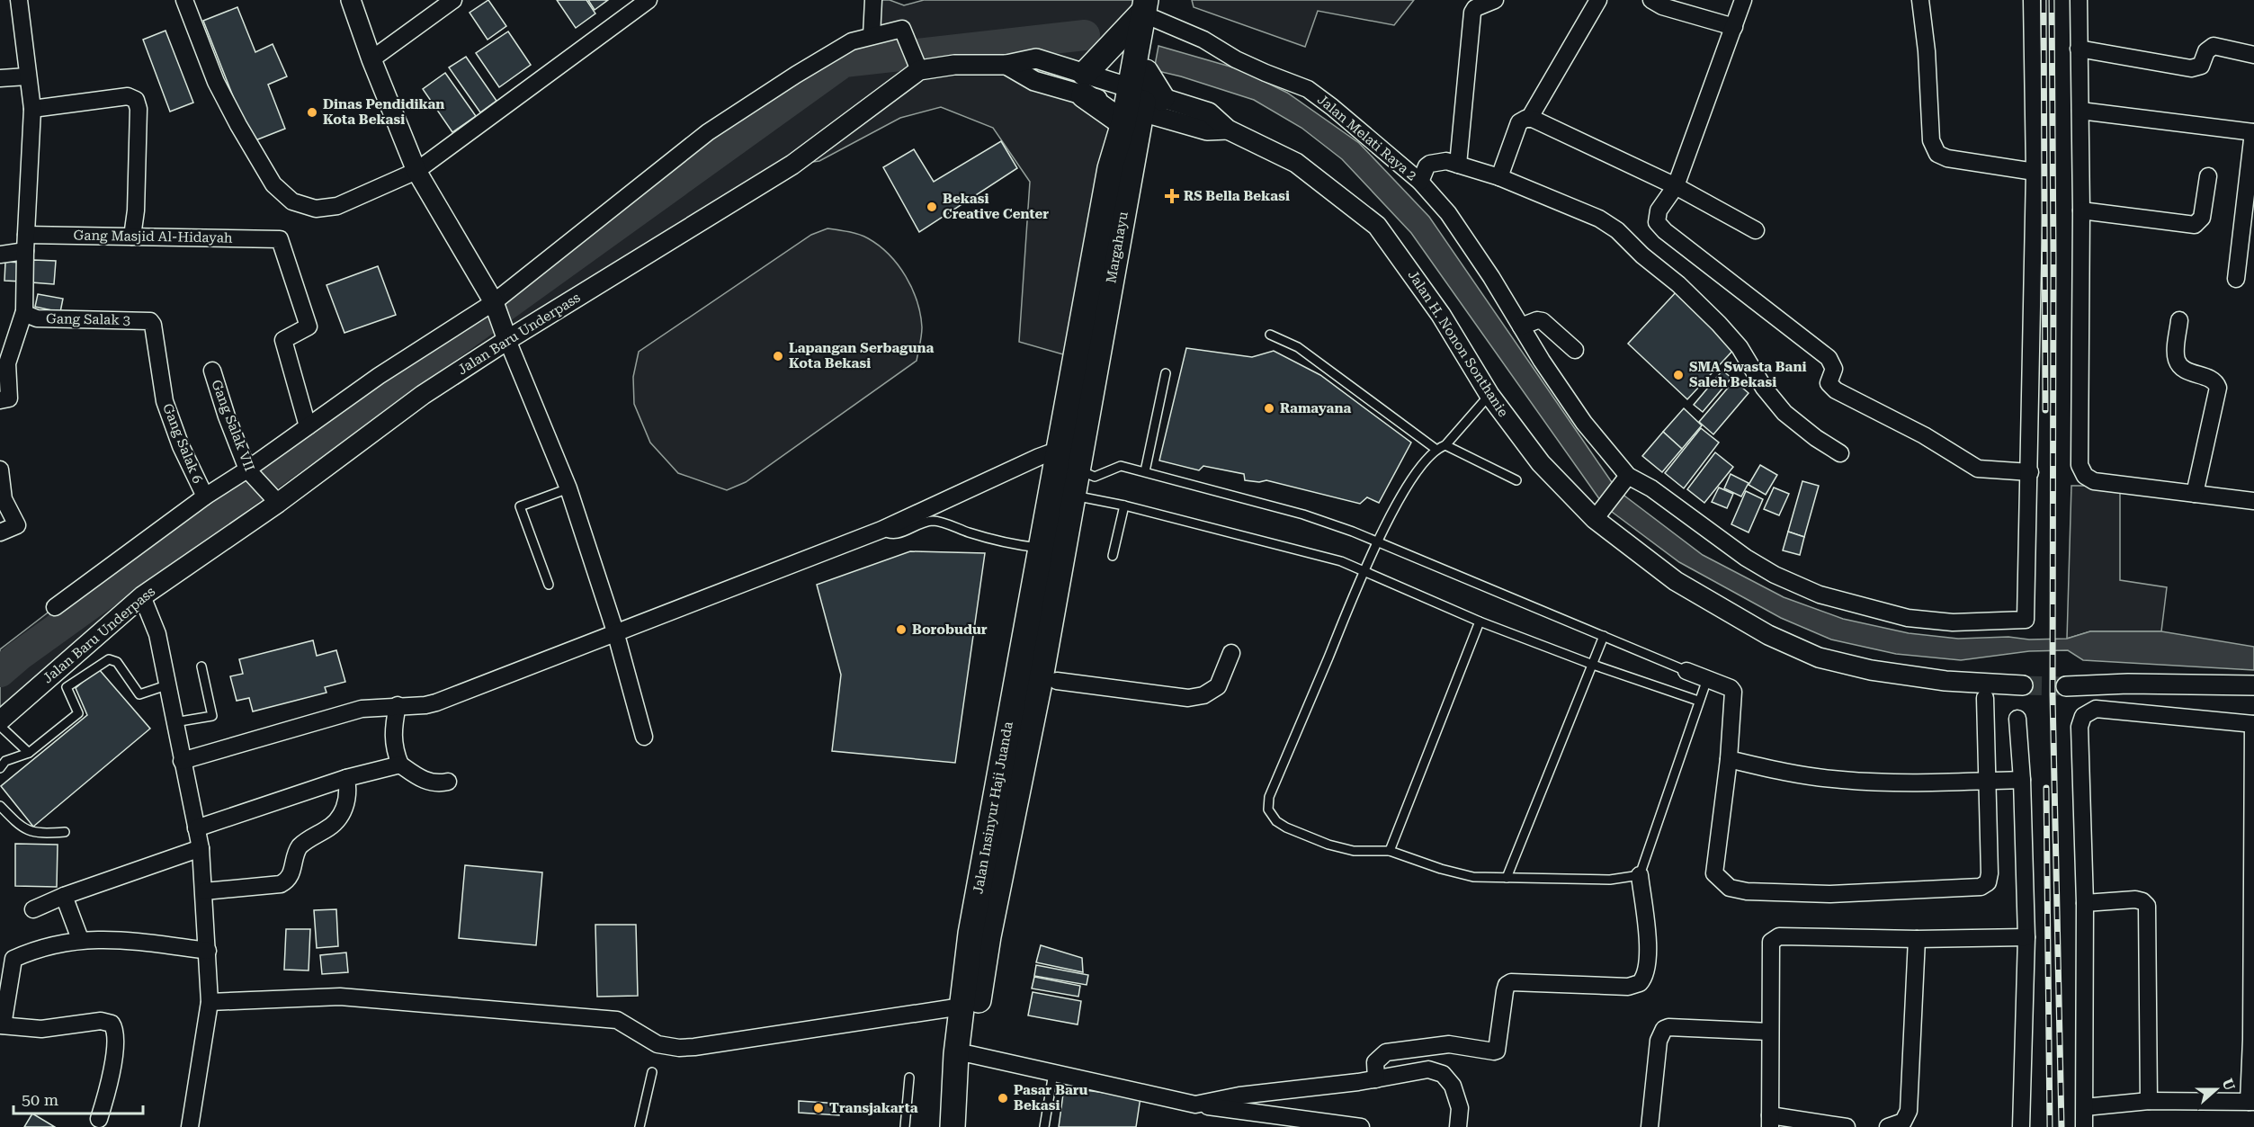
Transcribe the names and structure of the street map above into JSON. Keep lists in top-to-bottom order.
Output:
{
  "streets": {
    "main road": ["Jalan Insinyur Haji Juanda"],
    "street": [
      "Jalan Melati Raya 2",
      "Gang Masjid Al-Hidayah",
      "Gang Salak 3",
      "Jalan Baru Underpass",
      "Jalan H. Nonon Sonthanie",
      "Gang Salak VII",
      "Gang Salak 6"
    ]
  },
  "crossings": [
    ["Gang Salak 3", "Gang Salak 6"],
    ["Jalan Baru Underpass", "Jalan H. Nonon Sonthanie"],
    ["Jalan Baru Underpass", "Gang Salak VII"]
  ],
  "places": {
    "other": [
      "Dinas Pendidikan Kota Bekasi",
      "Bekasi Creative Center",
      "Lapangan Serbaguna Kota Bekasi",
      "SMA Swasta Bani Saleh Bekasi",
      "Ramayana",
      "Borobudur",
      "Pasar Baru Bekasi",
      "Transjakarta"
    ],
    "health": ["RS Bella Bekasi"]
  },
  "scale_bar": "50 m",
  "north": "right"
}
